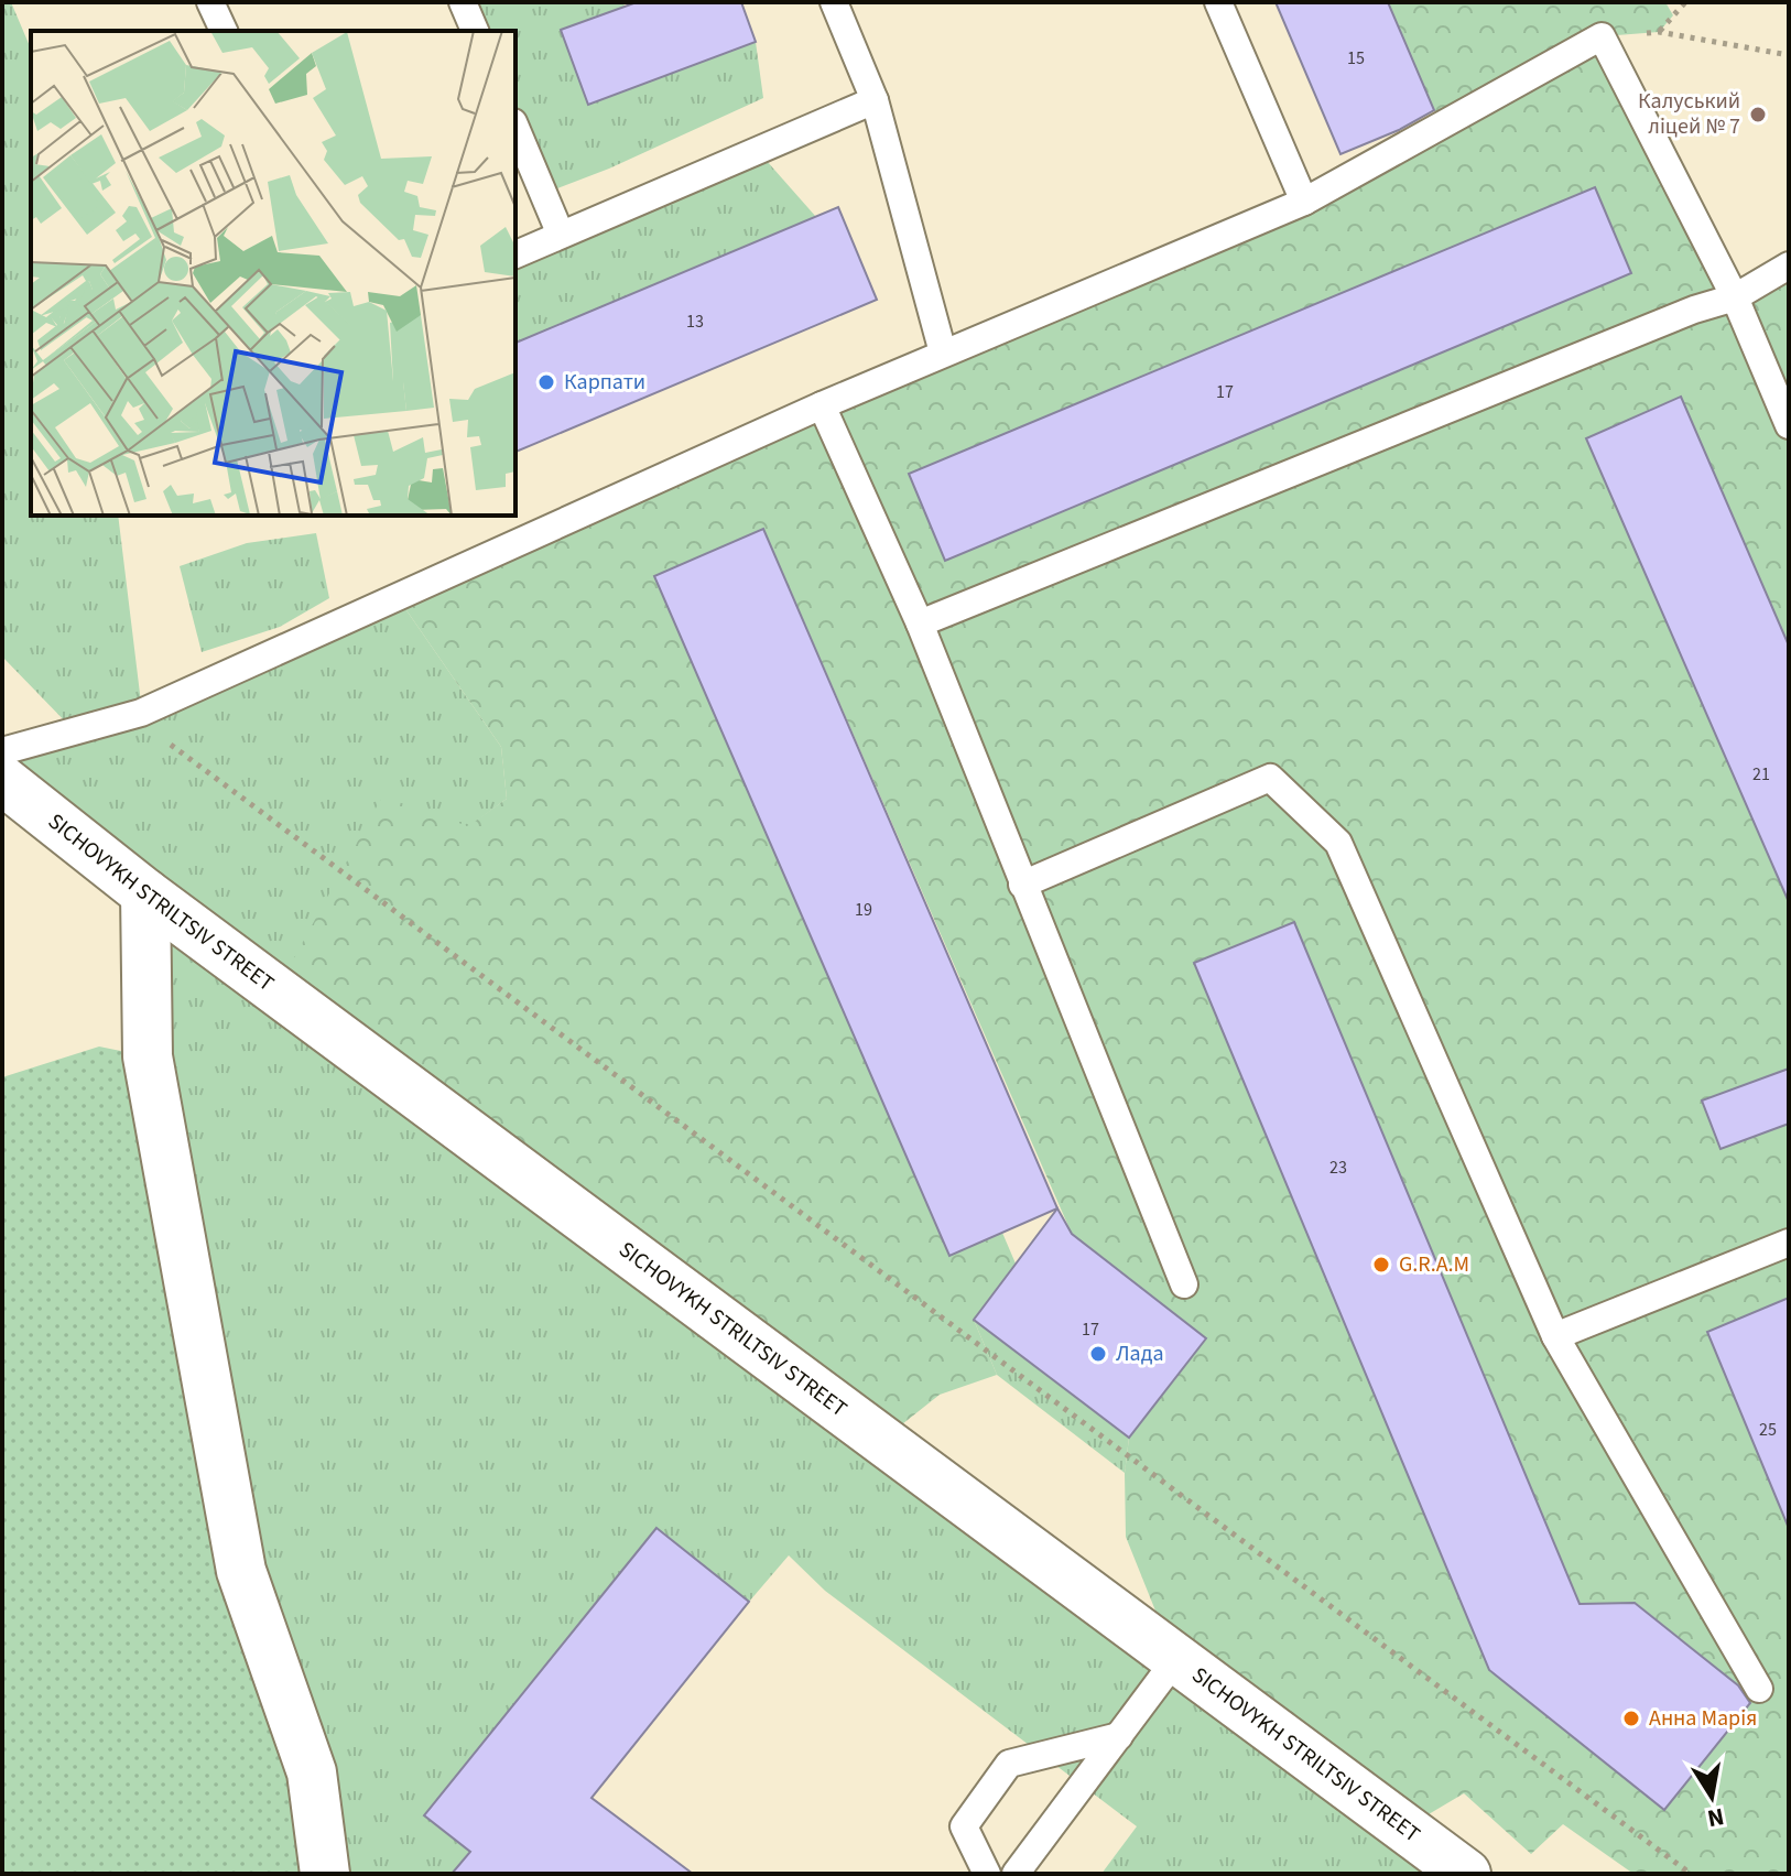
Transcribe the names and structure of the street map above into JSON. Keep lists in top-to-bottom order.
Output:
{
  "streets": {
    "street": ["SICHOVYKH STRILTSIV STREET"]
  },
  "places": [
    "Калуський ліцей № 7",
    "Карпати",
    "G.R.A.M",
    "Лада",
    "Анна Марія"
  ],
  "house_numbers": [
    "15",
    "13",
    "17",
    "21",
    "19",
    "23",
    "17",
    "25"
  ],
  "north": "bottom"
}
